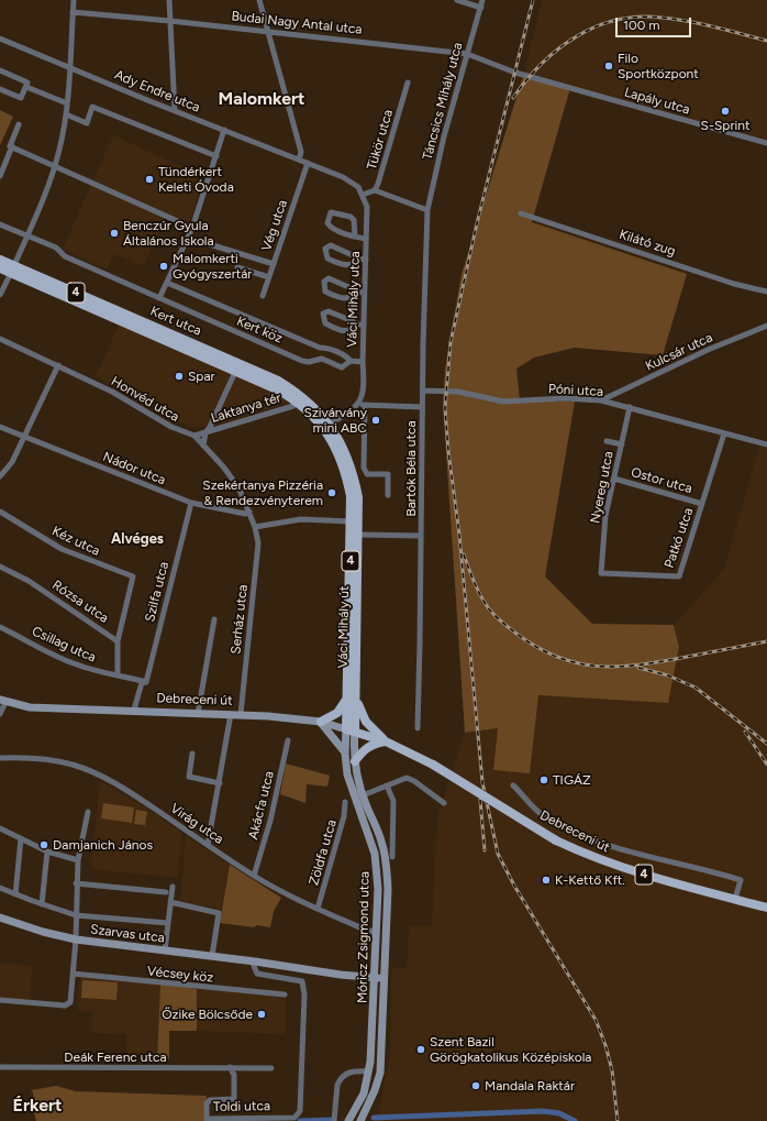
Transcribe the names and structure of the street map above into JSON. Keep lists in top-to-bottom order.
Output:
{
  "streets": {
    "main road": [
      "4",
      "Kert utca",
      "Váci Mihály út",
      "Debreceni út",
      "Szarvas utca",
      "Móricz Zsigmond utca"
    ],
    "street": [
      "Budai Nagy Antal utca",
      "Ady Endre utca",
      "Táncsics Mihály utca",
      "Lapály utca",
      "Tükör utca",
      "Vég utca",
      "Kilátó zug",
      "Váci Mihály utca",
      "Kert köz",
      "Kulcsár utca",
      "Póni utca",
      "Honvéd utca",
      "Laktanya tér",
      "Nádor utca",
      "Bartók Béla utca",
      "Ostor utca",
      "Nyereg utca",
      "Patkó utca",
      "Kéz utca",
      "Szilfa utca",
      "Rózsa utca",
      "Serház utca",
      "Csillag utca",
      "Akácfa utca",
      "Virág utca",
      "Zöldfa utca",
      "Vécsey köz",
      "Deák Ferenc utca",
      "Toldi utca"
    ]
  },
  "crossings": [
    ["Budai Nagy Antal utca", "Táncsics Mihály utca"],
    ["Budai Nagy Antal utca", "Lapály utca"],
    ["Ady Endre utca", "Tükör utca"],
    ["Ady Endre utca", "Vég utca"],
    ["Ady Endre utca", "Váci Mihály utca"],
    ["Táncsics Mihály utca", "Bartók Béla utca"],
    ["Tükör utca", "Váci Mihály utca"],
    ["Váci Mihály utca", "Kert köz"],
    ["Kert utca", "Laktanya tér"],
    ["Kert utca", "Váci Mihály út"],
    ["Kulcsár utca", "Póni utca"],
    ["Póni utca", "Bartók Béla utca"],
    ["Póni utca", "Nyereg utca"],
    ["Póni utca", "Patkó utca"],
    ["Honvéd utca", "Laktanya tér"],
    ["Honvéd utca", "Nádor utca"],
    ["Nádor utca", "Szilfa utca"],
    ["Ostor utca", "Nyereg utca"],
    ["Ostor utca", "Patkó utca"],
    ["Nyereg utca", "Patkó utca"],
    ["Kéz utca", "Rózsa utca"],
    ["Szilfa utca", "Csillag utca"],
    ["Szilfa utca", "Debreceni út"],
    ["Serház utca", "Debreceni út"],
    ["Váci Mihály út", "Debreceni út"],
    ["Váci Mihály út", "Móricz Zsigmond utca"],
    ["Debreceni út", "Móricz Zsigmond utca"],
    ["Akácfa utca", "Virág utca"],
    ["Virág utca", "Zöldfa utca"],
    ["Virág utca", "Móricz Zsigmond utca"],
    ["Szarvas utca", "Móricz Zsigmond utca"],
    ["Szarvas utca", "Toldi utca"],
    ["Deák Ferenc utca", "Toldi utca"]
  ],
  "districts": ["Malomkert", "Alvéges", "Érkert"],
  "places": [
    "Filo Sportközpont",
    "S-Sprint",
    "Tündérkert Keleti Óvoda",
    "Benczúr Gyula Általános Iskola",
    "Malomkerti Gyógyszertár",
    "Spar",
    "Szivárvány mini ABC",
    "Szekértanya Pizzéria & Rendezvényterem",
    "TIGÁZ",
    "Damjanich János",
    "K-Kettő Kft.",
    "Őzike Bölcsőde",
    "Szent Bazil Görögkatolikus Középiskola",
    "Mandala Raktár"
  ],
  "scale_bar": "100 m"
}
